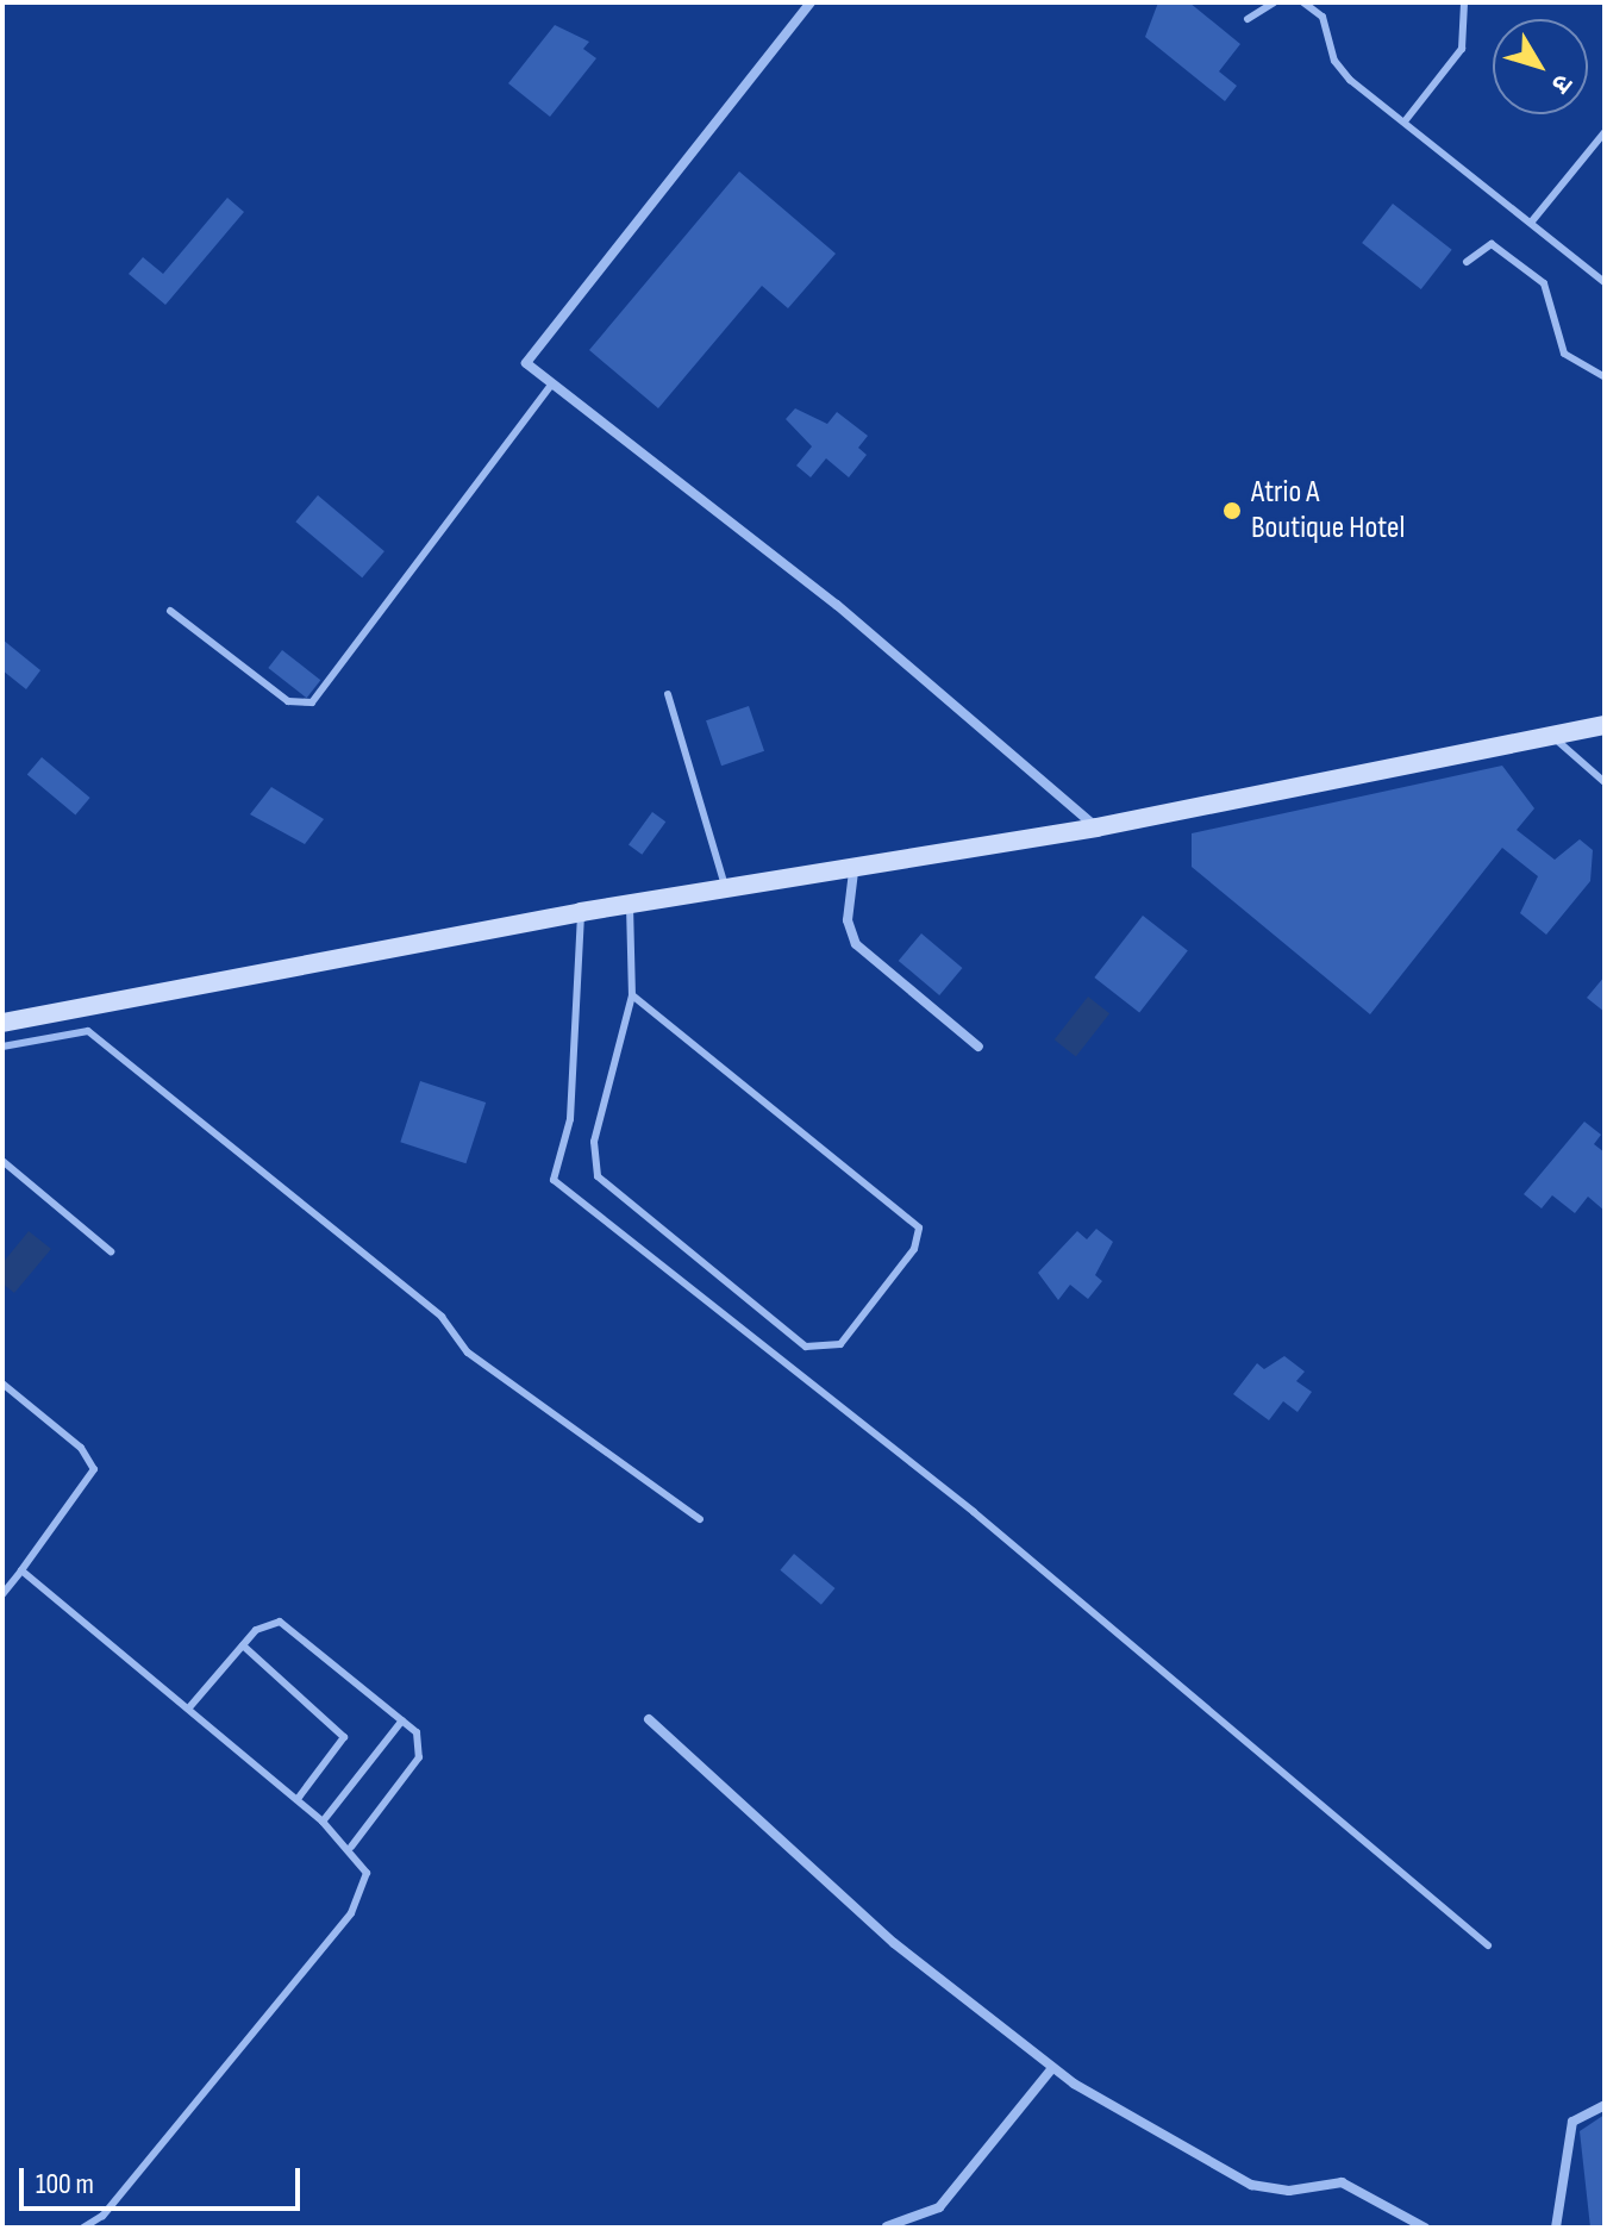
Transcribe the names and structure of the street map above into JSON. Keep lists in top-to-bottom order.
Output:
{
  "places": ["Atrio A Boutique Hotel"],
  "scale_bar": "100 m",
  "north": "bottom right"
}
